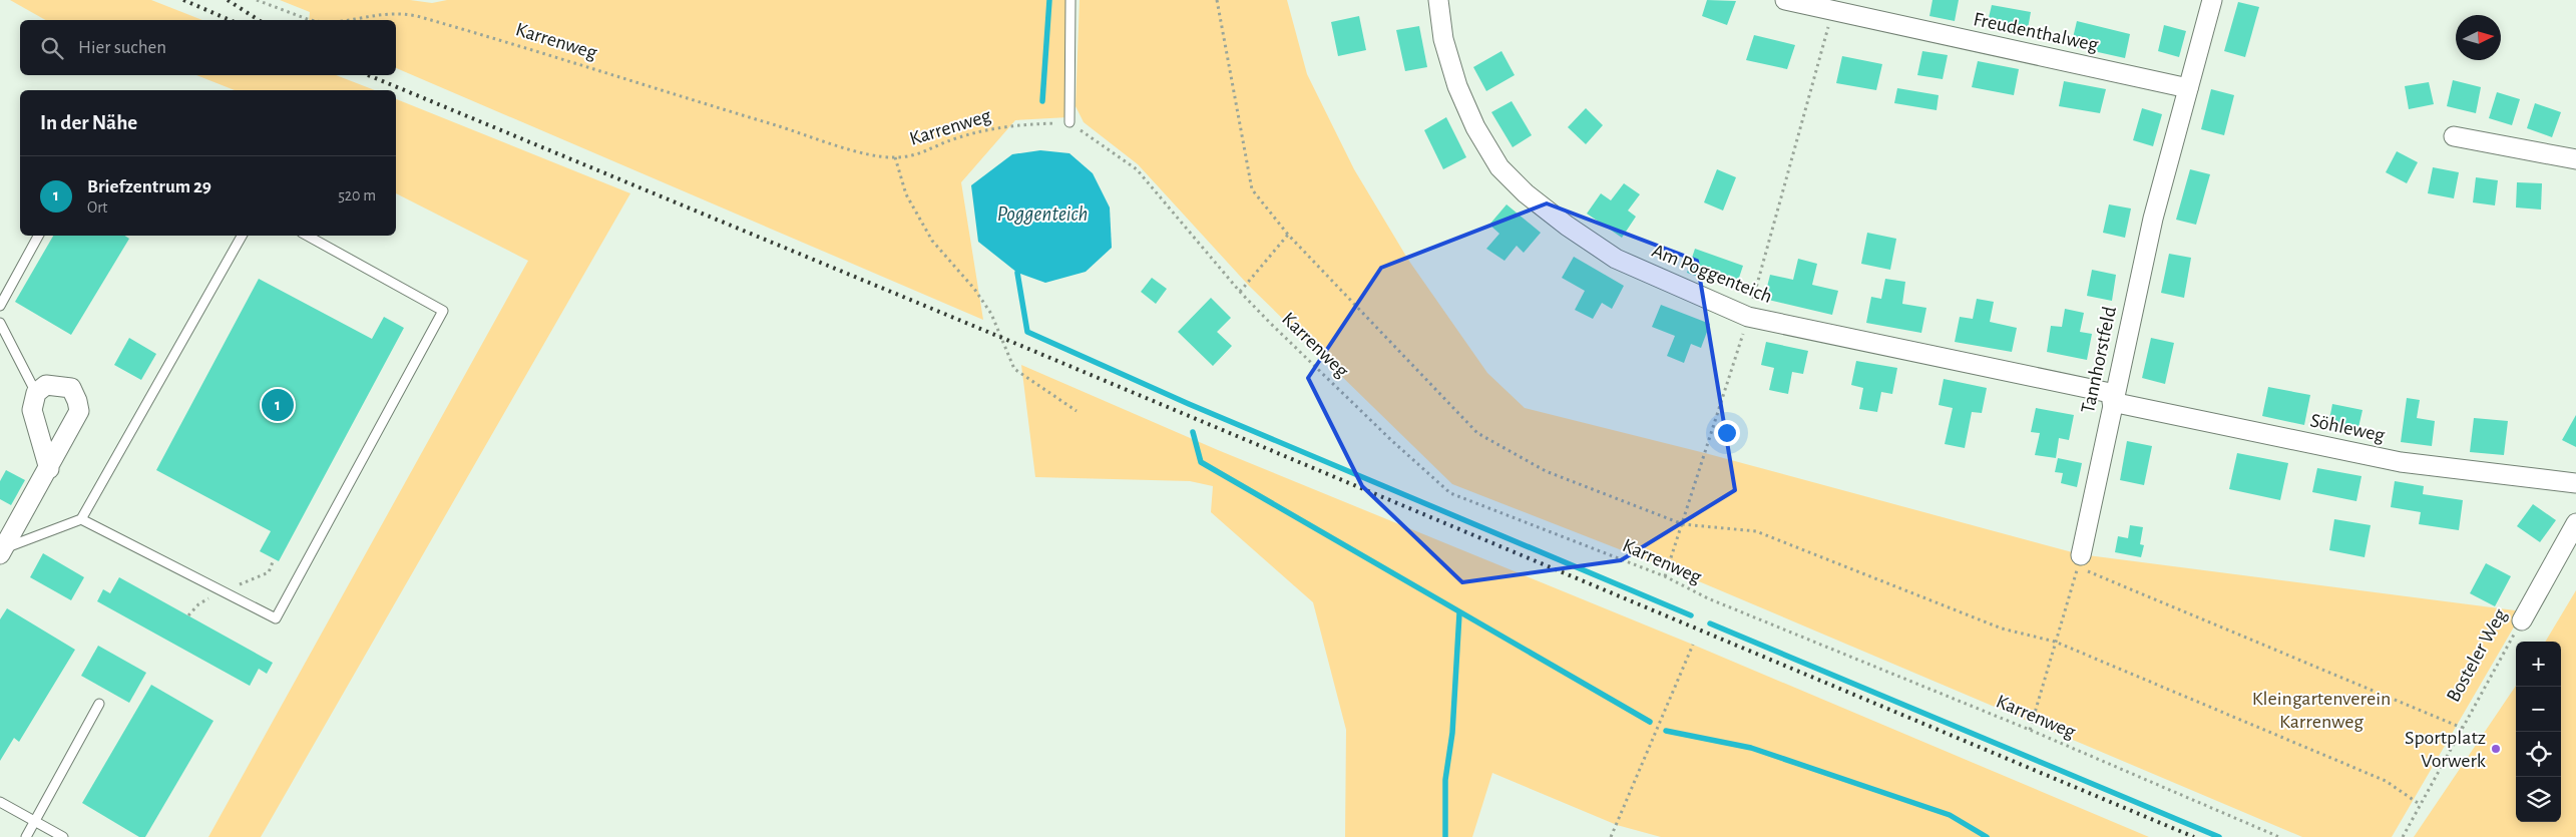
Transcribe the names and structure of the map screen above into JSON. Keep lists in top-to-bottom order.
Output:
{
  "streets": {
    "street": [
      "Freudenthalweg",
      "Am Poggenteich",
      "Tannhorstfeld",
      "Söhleweg",
      "Bosteler Weg"
    ],
    "path": ["Karrenweg"]
  },
  "crossings": [
    ["Freudenthalweg", "Tannhorstfeld"],
    ["Am Poggenteich", "Tannhorstfeld"],
    ["Am Poggenteich", "Söhleweg"],
    ["Tannhorstfeld", "Söhleweg"]
  ],
  "water": ["Poggenteich"],
  "parks": ["Kleingartenverein Karrenweg"],
  "places": ["Sportplatz Vorwerk"],
  "north": "right",
  "page": {
    "search": "Hier suchen",
    "heading": "In der Nähe",
    "list": [
      {
        "mark": "1",
        "name": "Briefzentrum 29",
        "note": "Ort",
        "value": "520 m"
      }
    ],
    "pins": "1",
    "map_buttons": ["+", "−"]
  }
}
